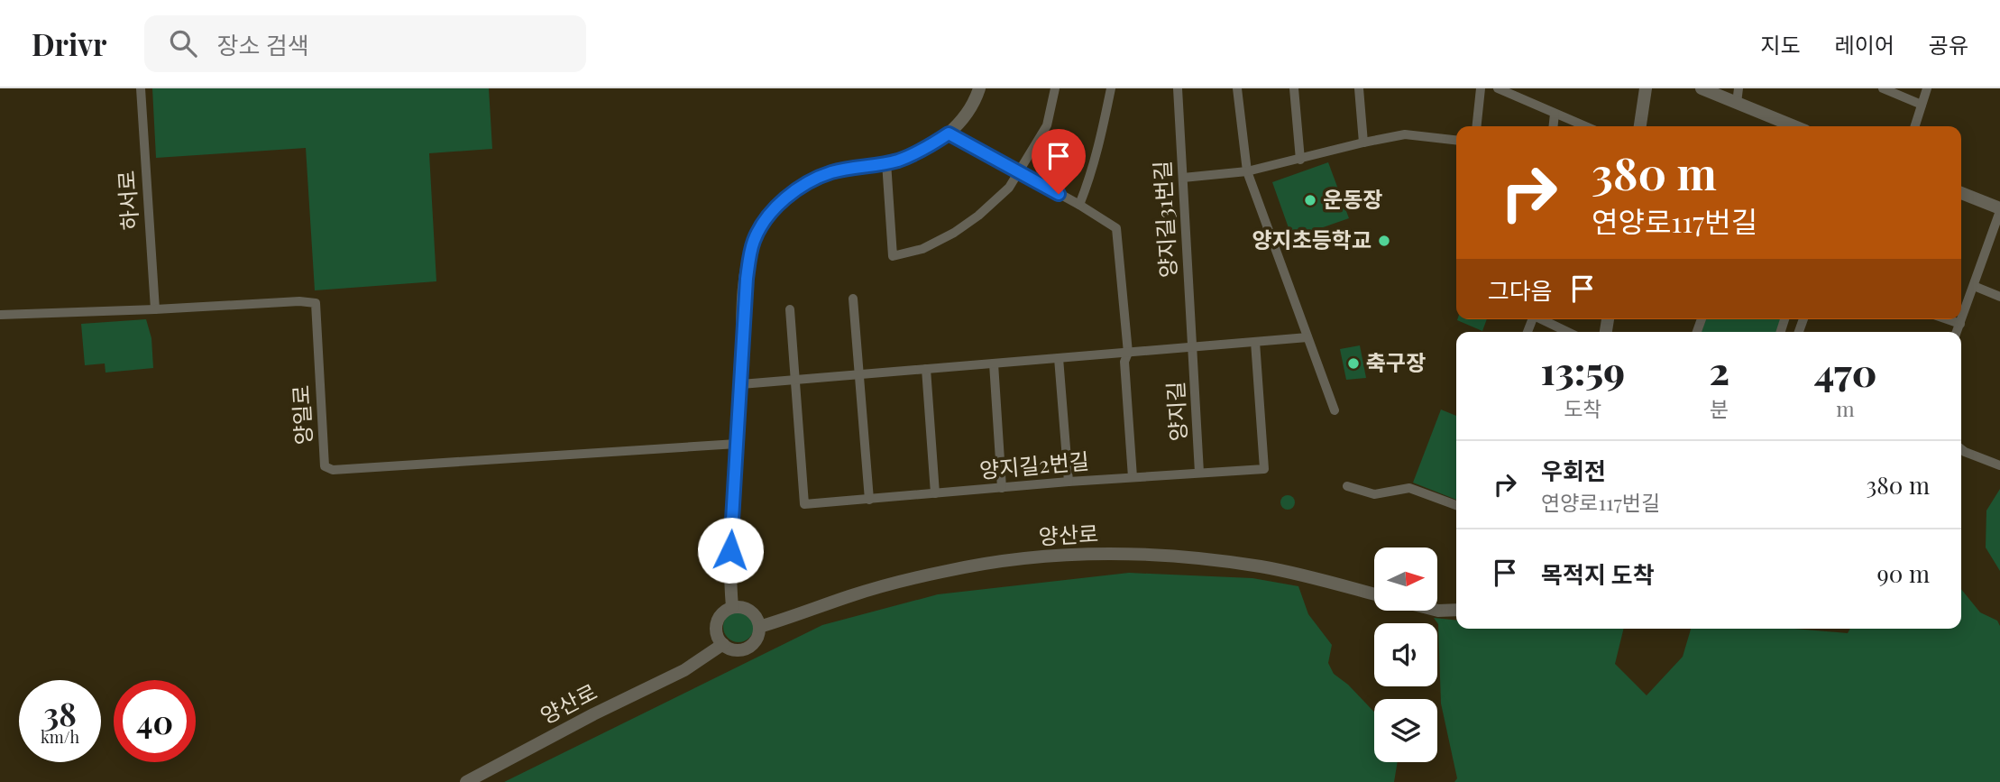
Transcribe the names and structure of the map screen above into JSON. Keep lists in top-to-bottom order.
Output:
{
  "streets": {
    "street": [
      "하서로",
      "양지길31번길",
      "양지길",
      "양일로",
      "양지길2번길",
      "양산로"
    ]
  },
  "crossings": [
    ["하서로", "양일로"],
    ["양지길31번길", "양지길"],
    ["양지길", "양지길2번길"]
  ],
  "places": ["운동장", "양지초등학교", "축구장"],
  "north": "right",
  "page": {
    "header": "Drivr",
    "search": "장소 검색",
    "nav": ["지도", "레이어", "공유"],
    "turn": ["380 m", "연양로117번길"],
    "then": "그다음",
    "eta": [
      "13:59",
      "도착",
      "2",
      "분",
      "470",
      "m"
    ],
    "list": [
      {
        "name": "우회전",
        "note": "연양로117번길",
        "value": "380 m"
      },
      {
        "name": "목적지 도착",
        "value": "90 m"
      }
    ],
    "speed": "38 km/h",
    "limit": "40"
  }
}
